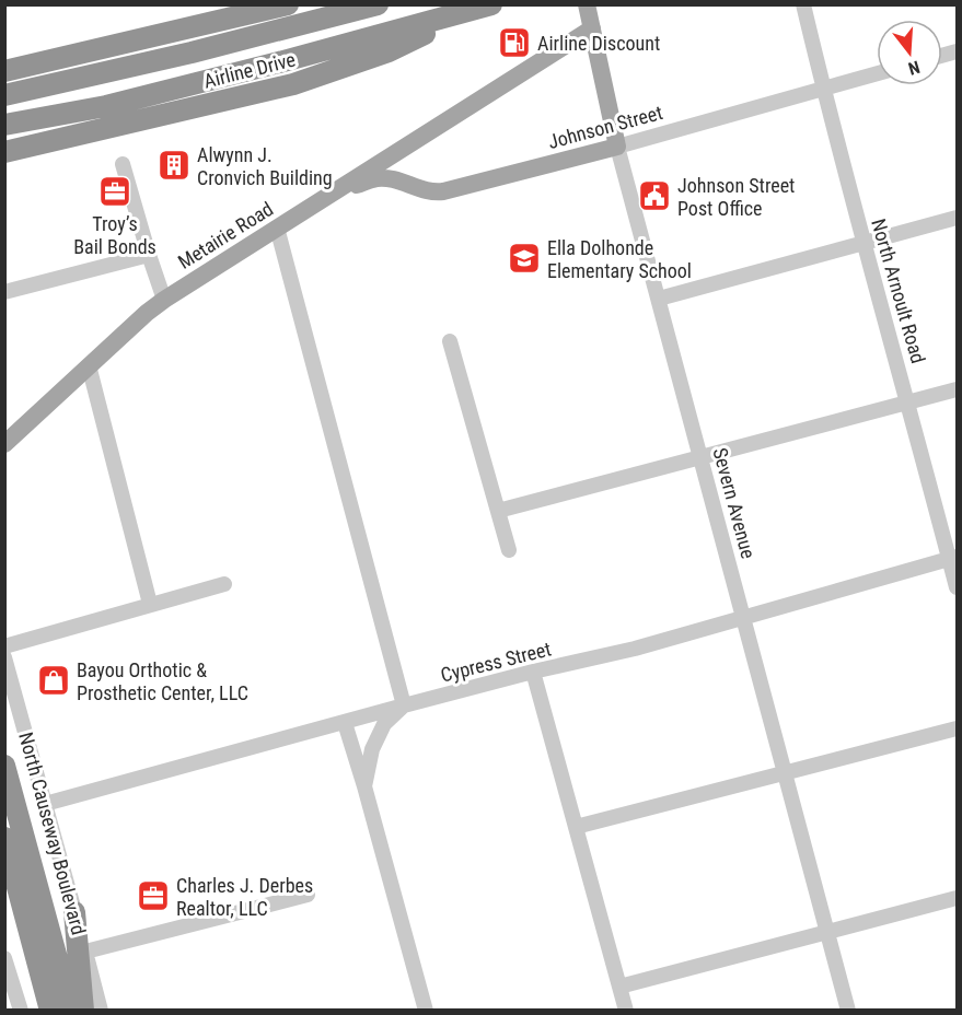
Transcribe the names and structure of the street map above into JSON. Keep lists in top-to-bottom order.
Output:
{
  "streets": {
    "highway": ["Airline Drive", "North Causeway Boulevard"],
    "main road": ["Johnson Street", "Metairie Road", "Severn Avenue"],
    "street": ["North Arnoult Road", "Cypress Street"]
  },
  "crossings": [
    ["Johnson Street", "Metairie Road"],
    ["Johnson Street", "North Arnoult Road"],
    ["Johnson Street", "Severn Avenue"],
    ["Metairie Road", "Severn Avenue"],
    ["North Arnoult Road", "Cypress Street"],
    ["Severn Avenue", "Cypress Street"],
    ["Cypress Street", "North Causeway Boulevard"]
  ],
  "places": {
    "fuel station": ["Airline Discount"],
    "building": ["Alwynn J. Cronvich Building"],
    "office": ["Troy’s Bail Bonds", "Charles J. Derbes Realtor, LLC"],
    "public building": ["Johnson Street Post Office"],
    "school or university": ["Ella Dolhonde Elementary School"],
    "shop": ["Bayou Orthotic & Prosthetic Center, LLC"]
  },
  "north": "bottom"
}
